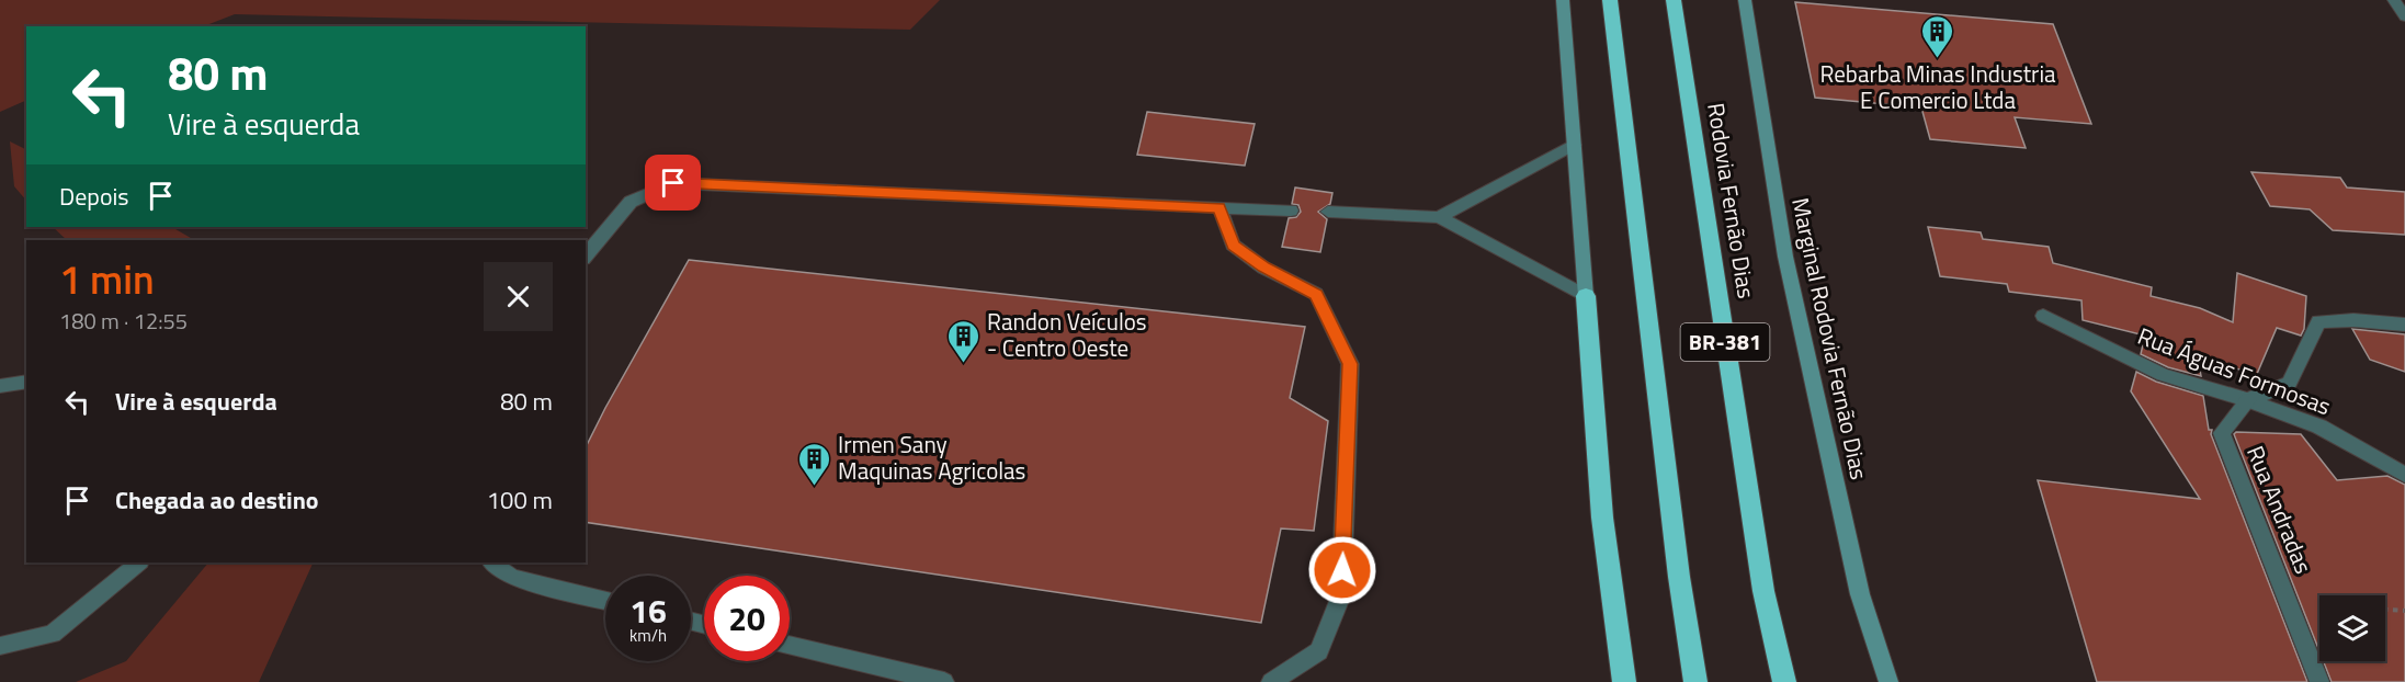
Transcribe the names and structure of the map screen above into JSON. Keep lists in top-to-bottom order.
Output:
{
  "streets": {
    "highway": ["Rodovia Fernão Dias", "BR-381"],
    "main road": ["Marginal Rodovia Fernão Dias"],
    "street": ["Rua Águas Formosas", "Rua Andradas"]
  },
  "crossings": [
    ["Rua Águas Formosas", "Rua Andradas"]
  ],
  "places": {
    "building": ["Rebarba Minas Industria E Comercio Ltda", "Randon Veículos - Centro Oeste", "Irmen Sany Maquinas Agricolas"]
  },
  "page": {
    "turn": ["80 m", "Vire à esquerda"],
    "then": "Depois",
    "heading": ["1 min", "180 m · 12:55"],
    "list": [
      {
        "name": "Vire à esquerda",
        "value": "80 m"
      },
      {
        "name": "Chegada ao destino",
        "value": "100 m"
      }
    ],
    "speed": "16 km/h",
    "limit": "20"
  }
}
